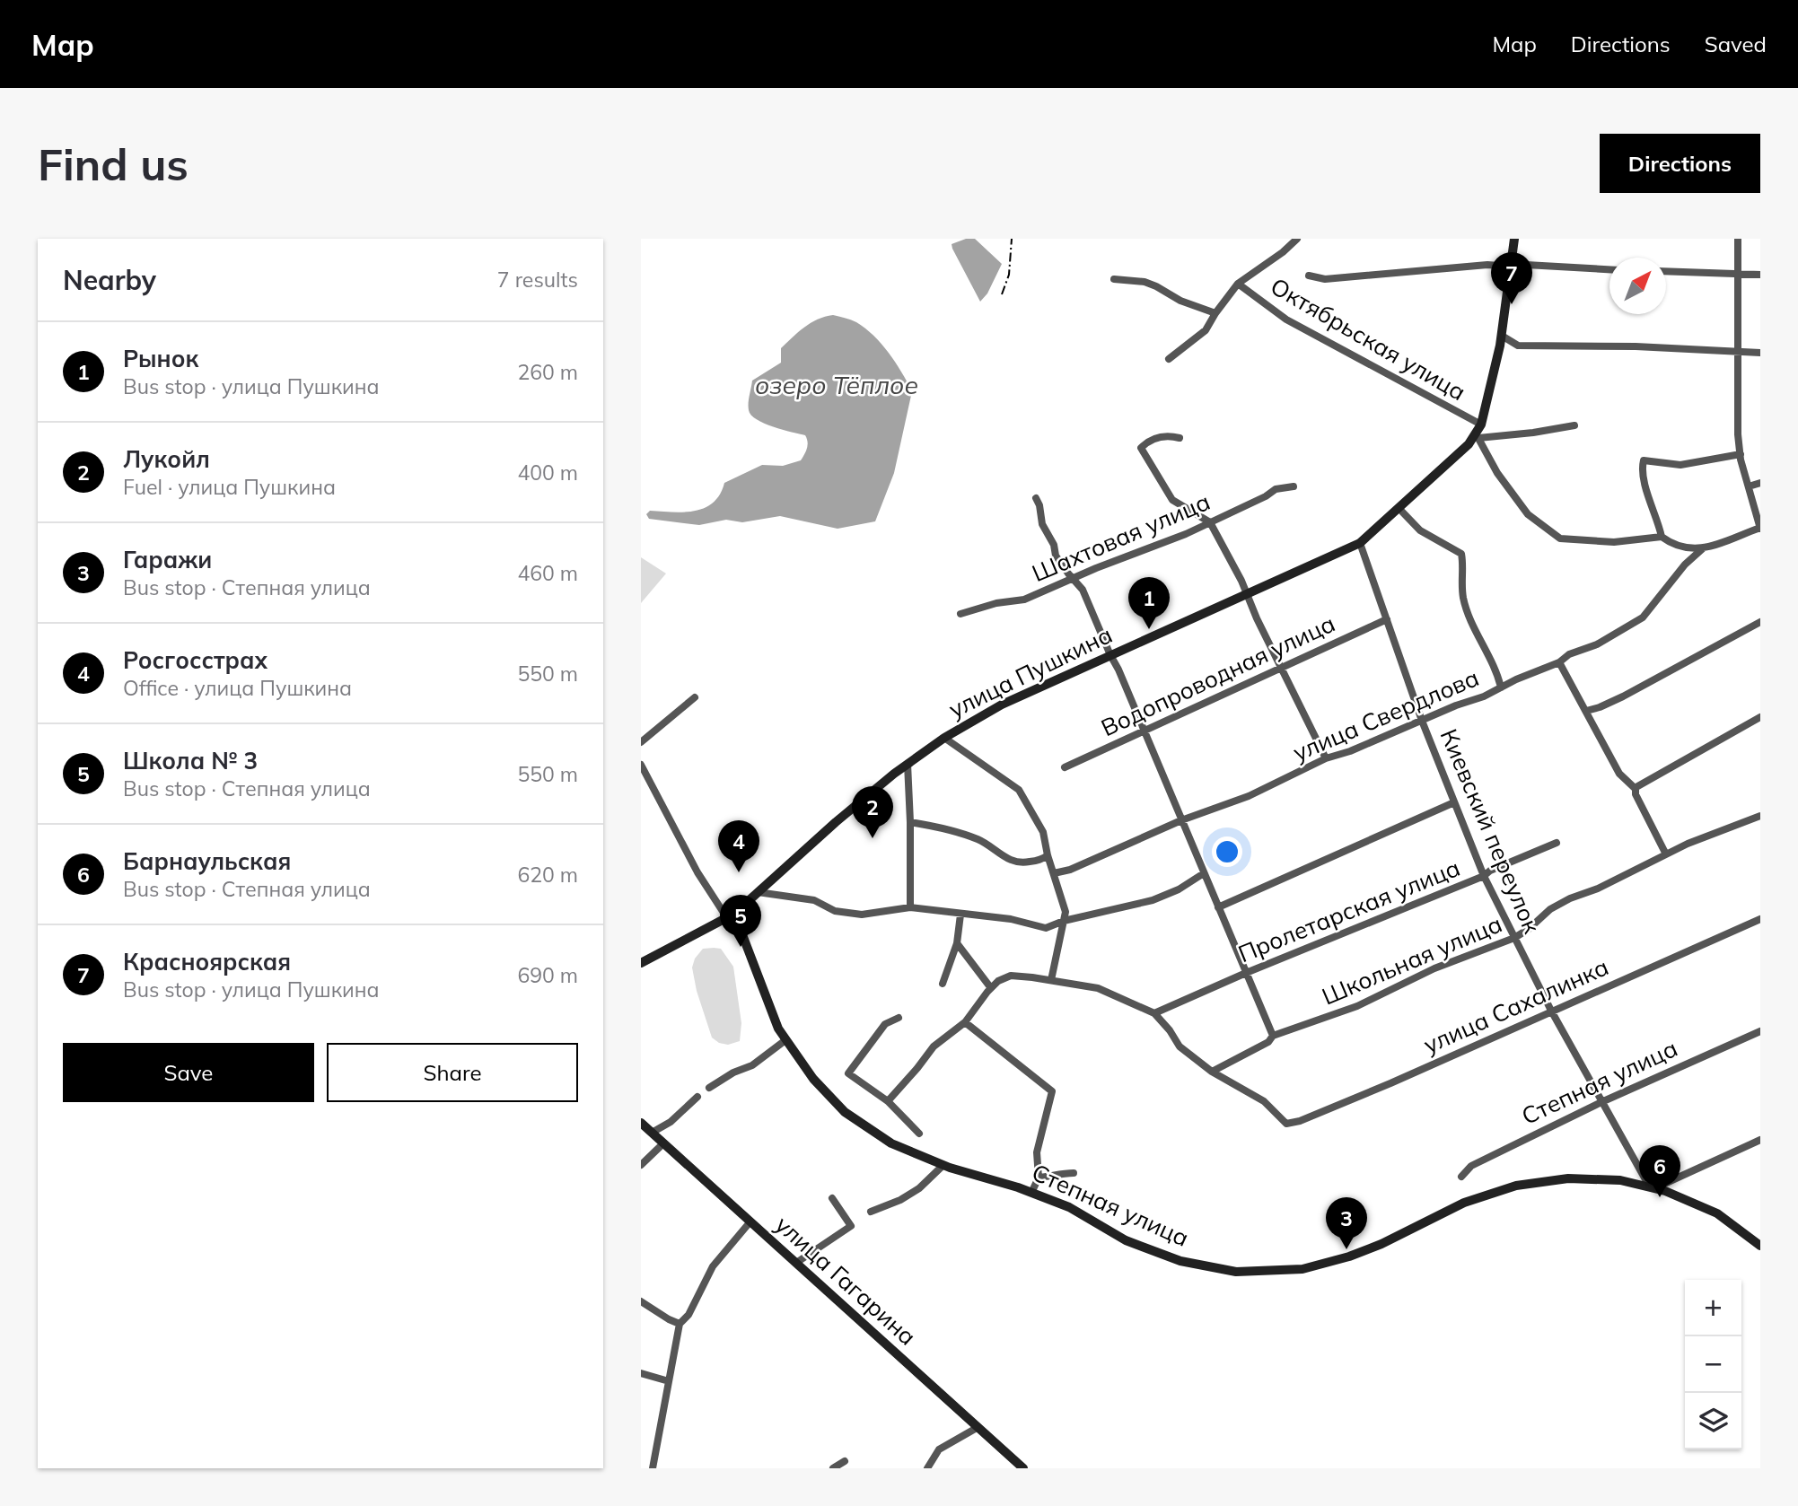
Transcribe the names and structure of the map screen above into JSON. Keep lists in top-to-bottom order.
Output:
{
  "streets": {
    "street": [
      "Октябрьская улица",
      "Шахтовая улица",
      "улица Пушкина",
      "Водопроводная улица",
      "улица Свердлова",
      "Киевский переулок",
      "Пролетарская улица",
      "Школьная улица",
      "улица Сахалинка",
      "Степная улица",
      "улица Гагарина"
    ]
  },
  "crossings": [
    ["Октябрьская улица", "улица Пушкина"],
    ["улица Пушкина", "Киевский переулок"],
    ["улица Пушкина", "Степная улица"],
    ["Водопроводная улица", "Киевский переулок"],
    ["улица Свердлова", "Киевский переулок"],
    ["Киевский переулок", "Пролетарская улица"],
    ["Киевский переулок", "Школьная улица"],
    ["Киевский переулок", "улица Сахалинка"],
    ["Киевский переулок", "Степная улица"],
    ["Школьная улица", "улица Сахалинка"]
  ],
  "water": ["озеро Тёплое"],
  "north": "top right",
  "page": {
    "header": "Map",
    "nav": ["Map", "Directions", "Saved"],
    "buttons": [
      "Directions",
      ["Save", "Share"]
    ],
    "title": "Find us",
    "heading": ["Nearby", "7 results"],
    "pins": [
      "7",
      "1",
      "2",
      "4",
      "5",
      "6",
      "3"
    ],
    "list": [
      {
        "mark": "1",
        "name": "Рынок",
        "note": "Bus stop · улица Пушкина",
        "value": "260 m"
      },
      {
        "mark": "2",
        "name": "Лукойл",
        "note": "Fuel · улица Пушкина",
        "value": "400 m"
      },
      {
        "mark": "3",
        "name": "Гаражи",
        "note": "Bus stop · Степная улица",
        "value": "460 m"
      },
      {
        "mark": "4",
        "name": "Росгосстрах",
        "note": "Office · улица Пушкина",
        "value": "550 m"
      },
      {
        "mark": "5",
        "name": "Школа № 3",
        "note": "Bus stop · Степная улица",
        "value": "550 m"
      },
      {
        "mark": "6",
        "name": "Барнаульская",
        "note": "Bus stop · Степная улица",
        "value": "620 m"
      },
      {
        "mark": "7",
        "name": "Красноярская",
        "note": "Bus stop · улица Пушкина",
        "value": "690 m"
      }
    ],
    "map_buttons": ["+", "−"]
  }
}
